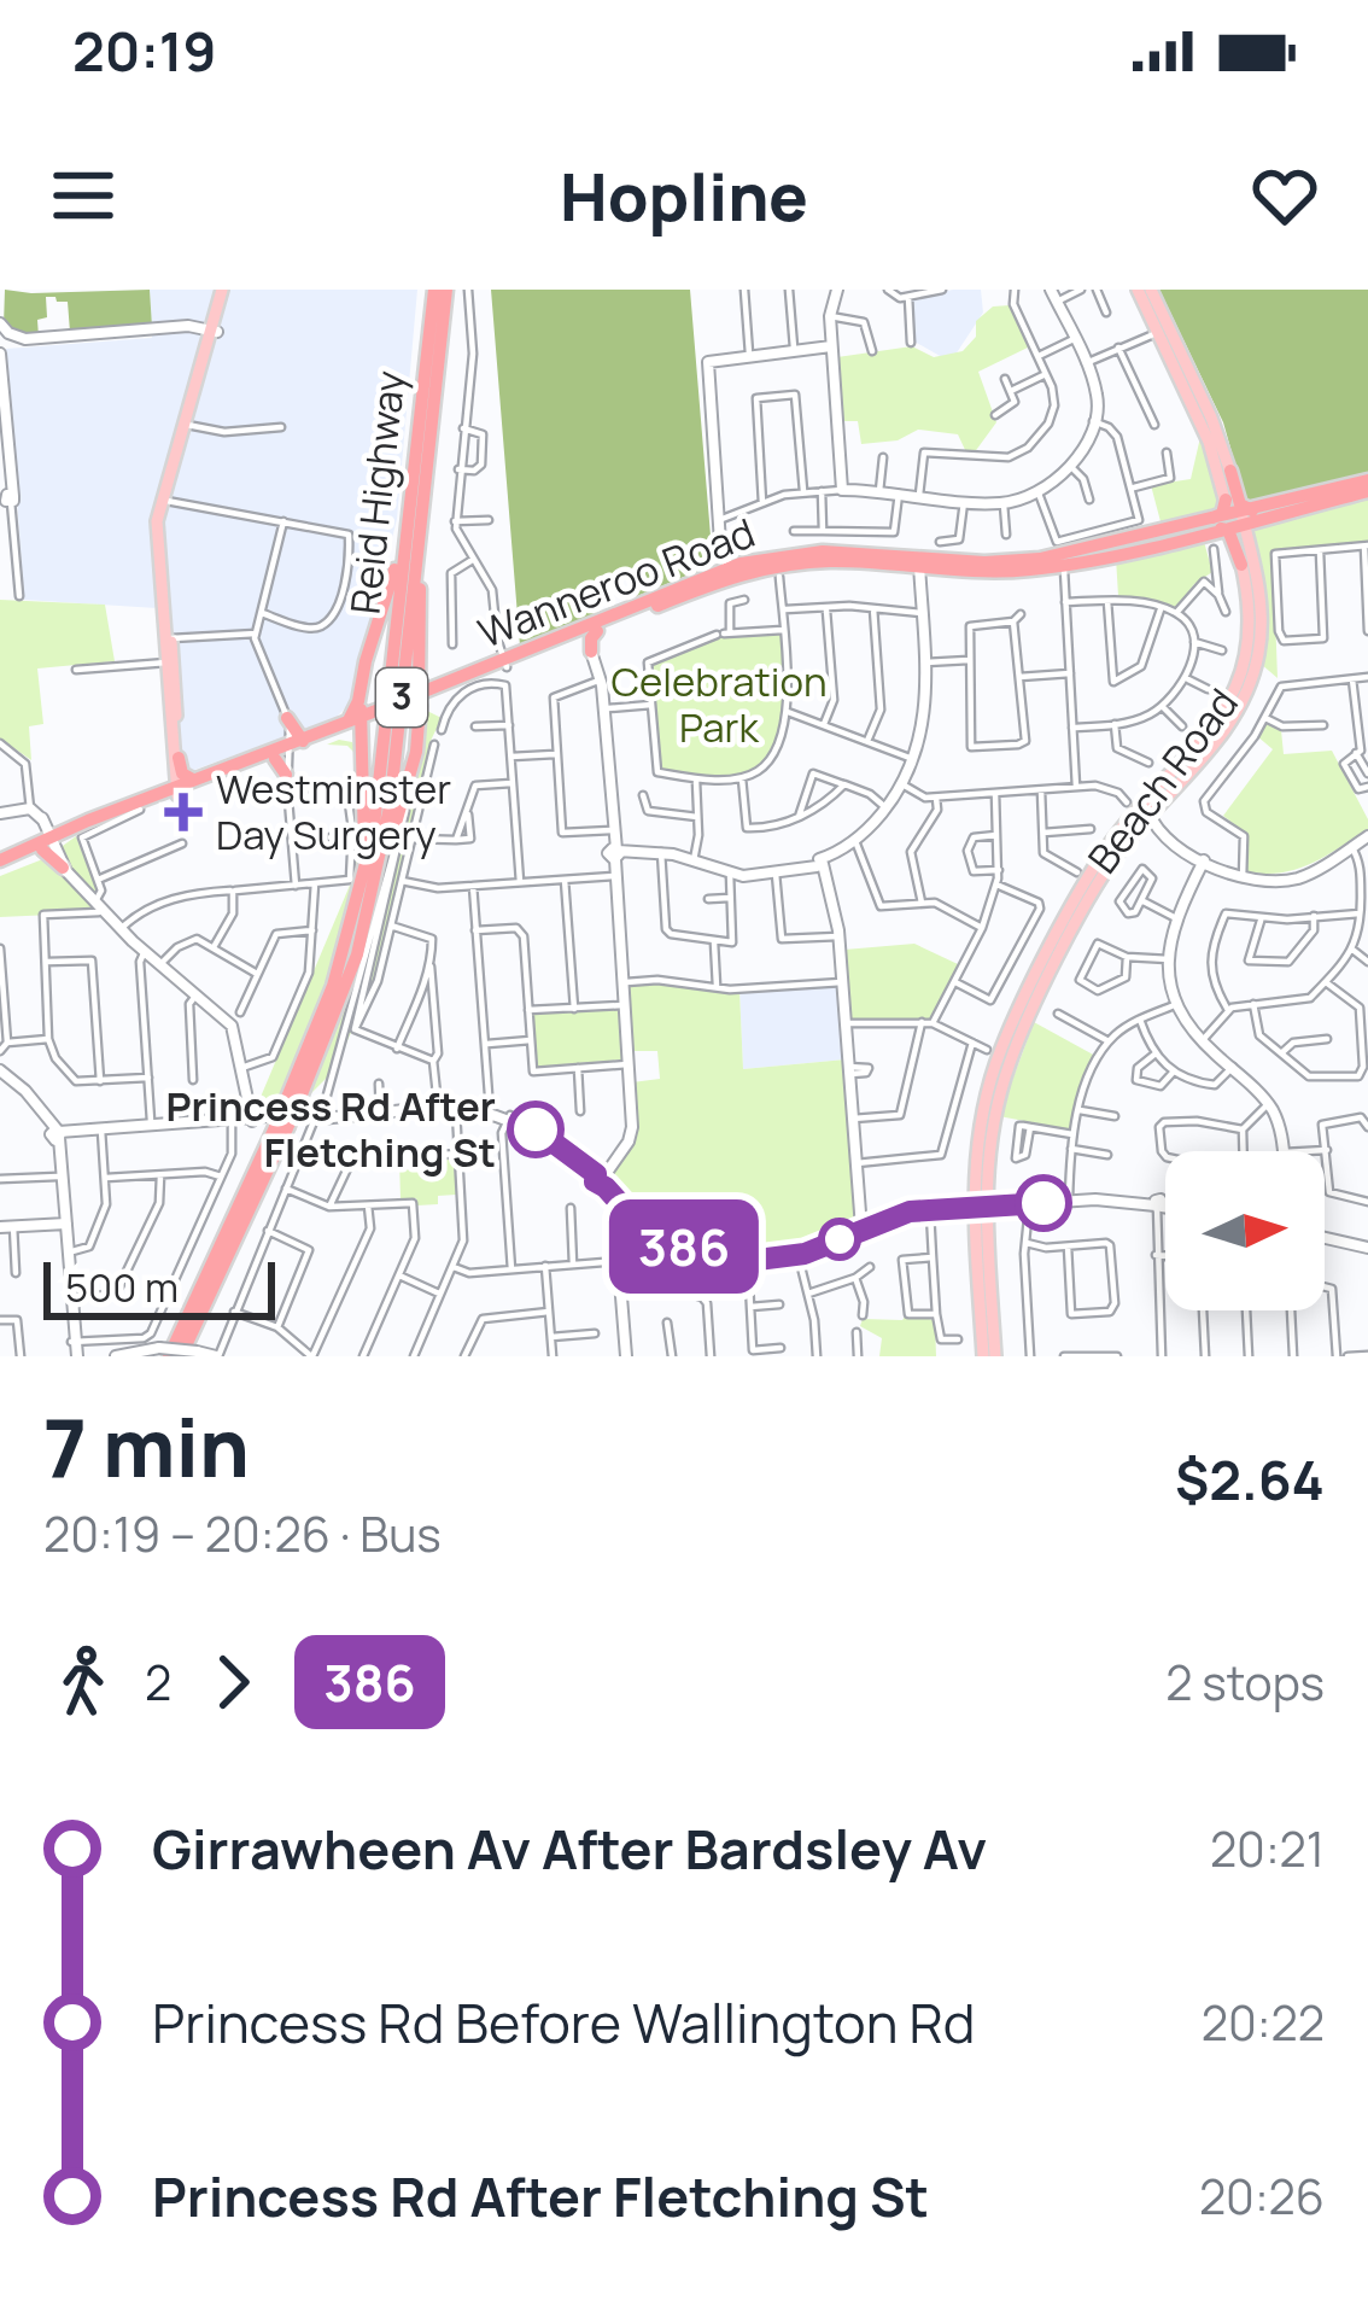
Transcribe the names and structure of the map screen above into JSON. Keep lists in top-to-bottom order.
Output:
{
  "streets": {
    "highway": ["Reid Highway", "Wanneroo Road", "3"],
    "main road": ["Beach Road"]
  },
  "crossings": [
    ["Wanneroo Road", "Beach Road"]
  ],
  "parks": ["Celebration Park"],
  "places": {
    "health": ["Westminster Day Surgery"],
    "other": ["Princess Rd After Fletching St"]
  },
  "lines": ["bus line 386"],
  "scale_bar": "500 m",
  "north": "right",
  "page": {
    "status": "20:19",
    "header": "Hopline",
    "on_map": "386",
    "scale": "500 m",
    "heading": ["7 min", "20:19 – 20:26 · Bus", "$2.64"],
    "legs": ["2", "386", "2 stops"],
    "list": [
      {
        "name": "Girrawheen Av After Bardsley Av",
        "value": "20:21"
      },
      {
        "name": "Princess Rd Before Wallington Rd",
        "value": "20:22"
      },
      {
        "name": "Princess Rd After Fletching St",
        "value": "20:26"
      }
    ]
  }
}
